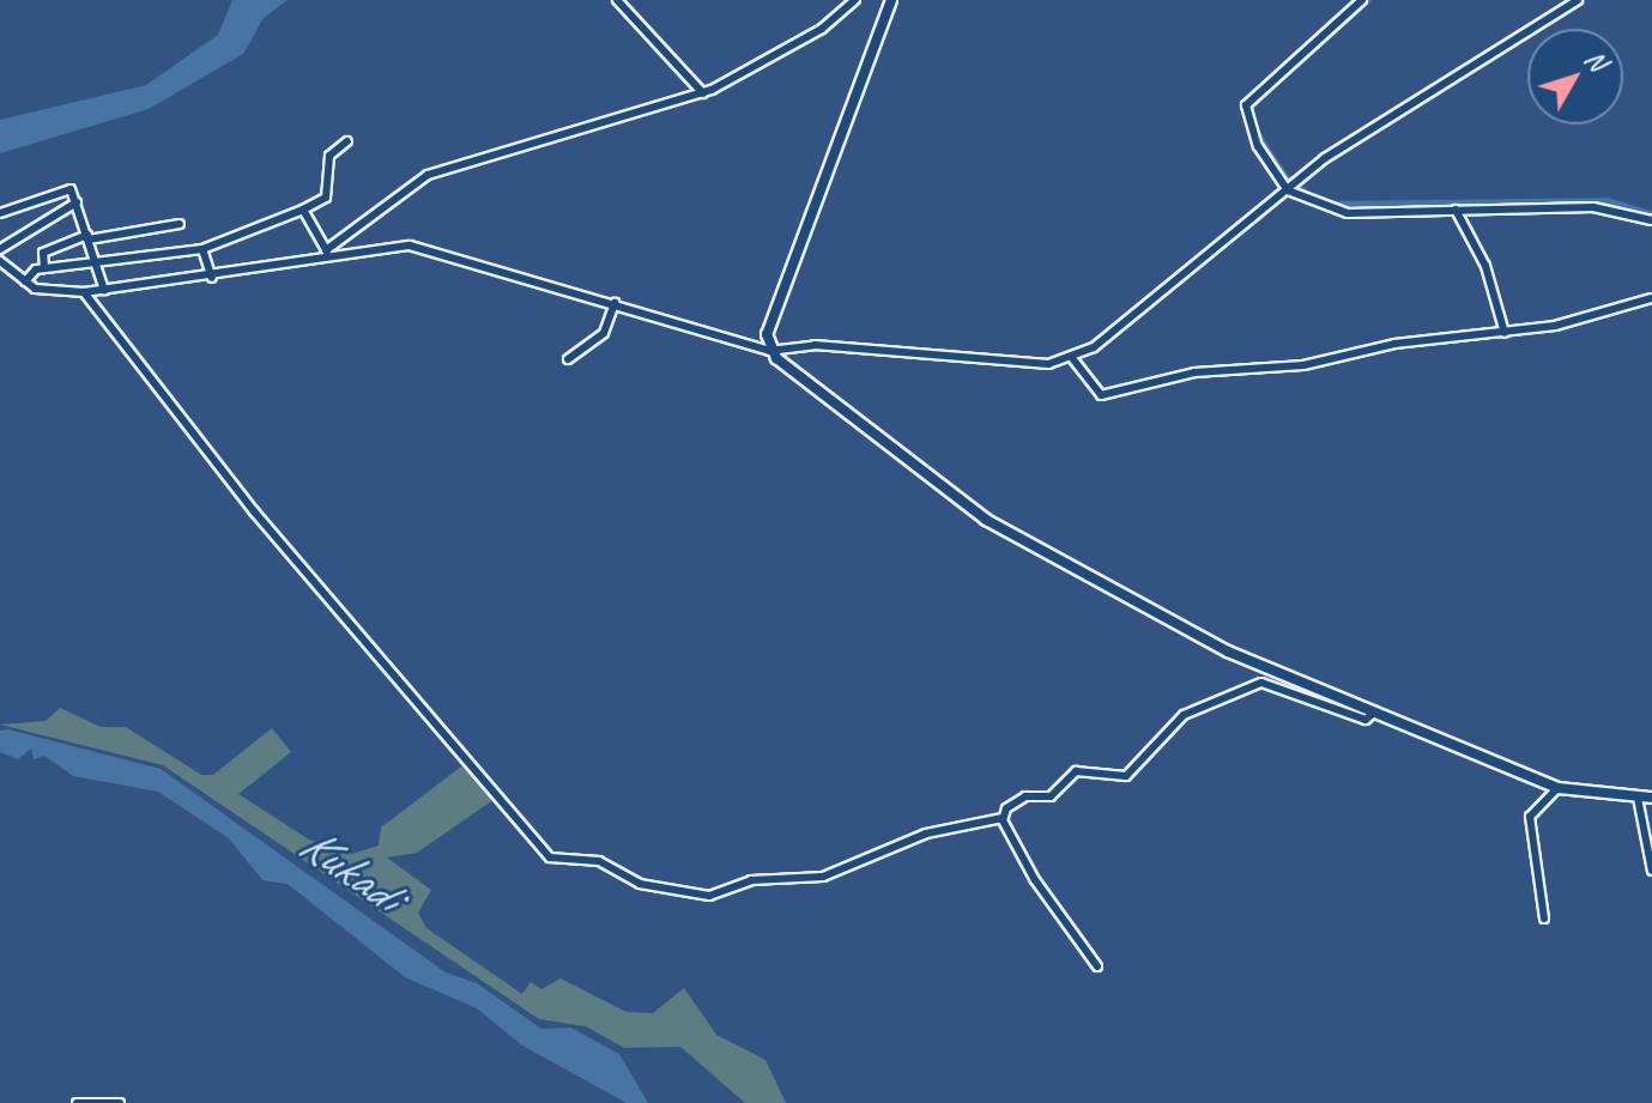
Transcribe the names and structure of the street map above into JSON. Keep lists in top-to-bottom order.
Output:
{
  "water": ["Kukadi"],
  "north": "top right"
}
